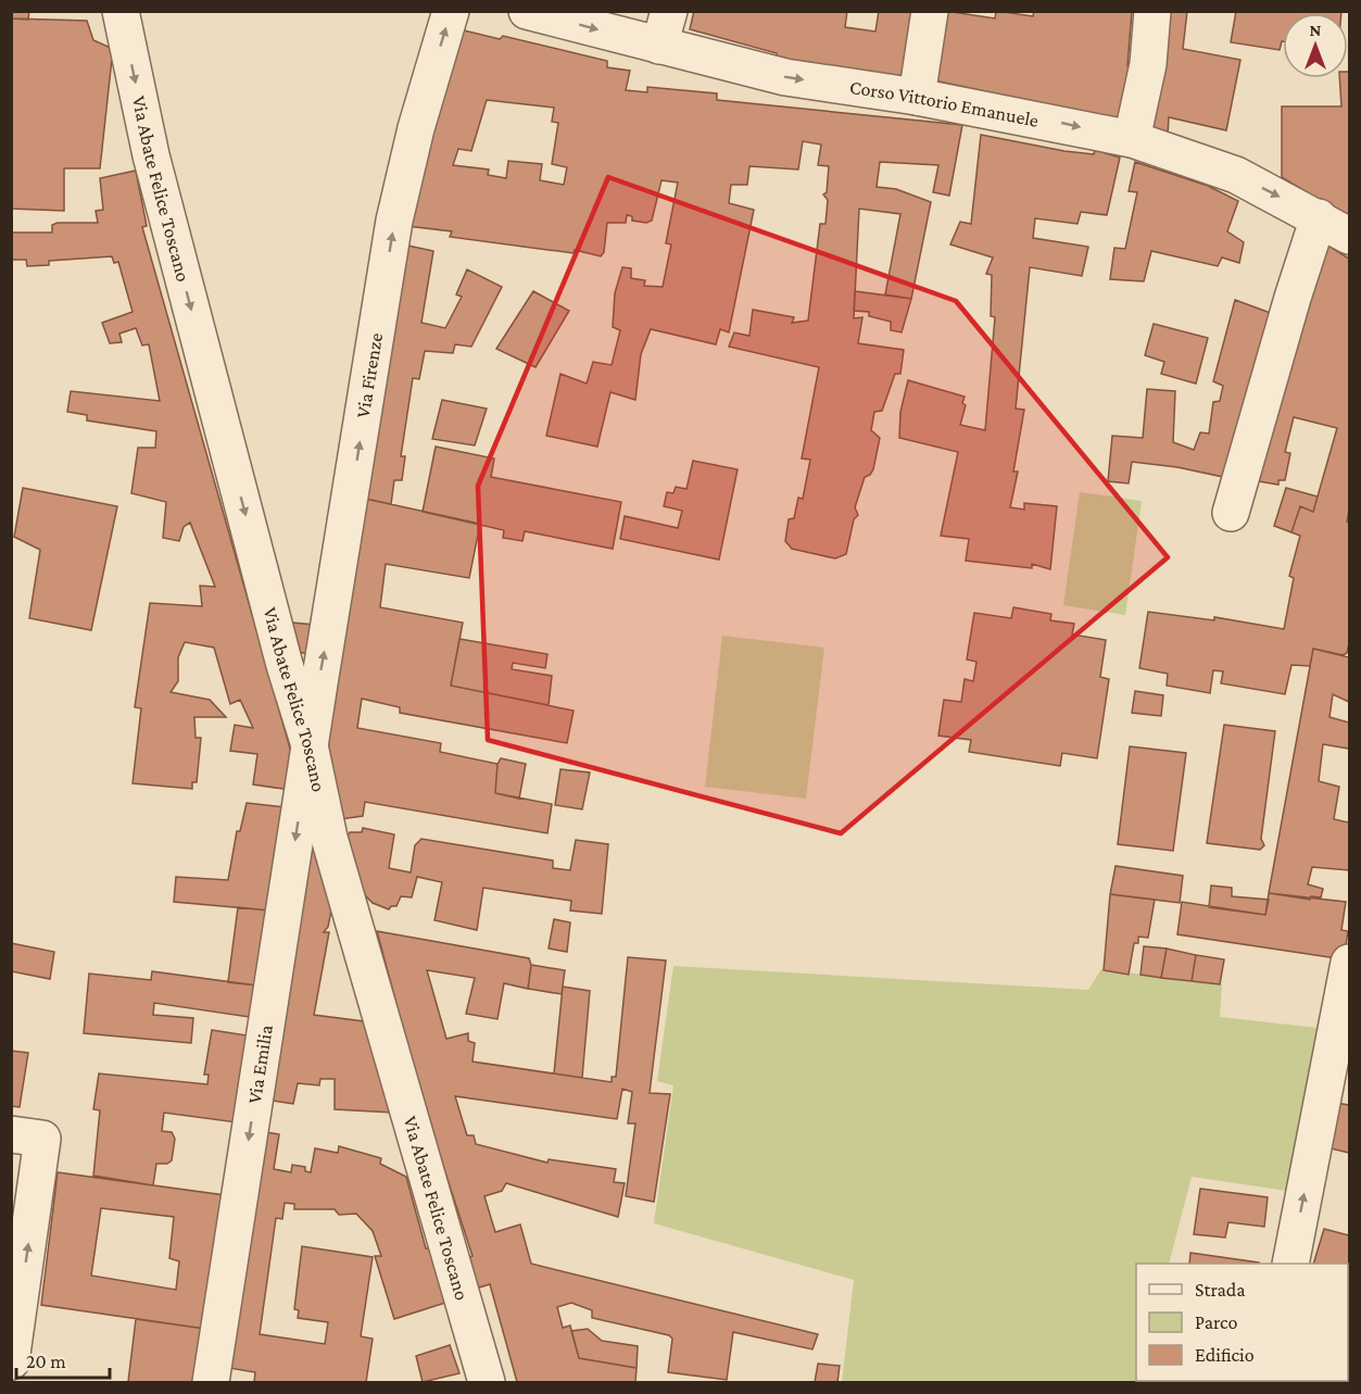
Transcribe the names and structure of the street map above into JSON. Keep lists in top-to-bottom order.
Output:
{
  "streets": {
    "street": [
      "Corso Vittorio Emanuele",
      "Via Abate Felice Toscano",
      "Via Firenze",
      "Via Emilia"
    ]
  },
  "crossings": [
    ["Via Abate Felice Toscano", "Via Firenze"],
    ["Via Abate Felice Toscano", "Via Emilia"],
    ["Via Firenze", "Via Emilia"]
  ],
  "one_way": [
    "Corso Vittorio Emanuele",
    "Via Abate Felice Toscano",
    "Via Firenze",
    "Via Emilia"
  ],
  "legend": ["Strada", "Parco", "Edificio"],
  "scale_bar": "20 m",
  "north": "top"
}
